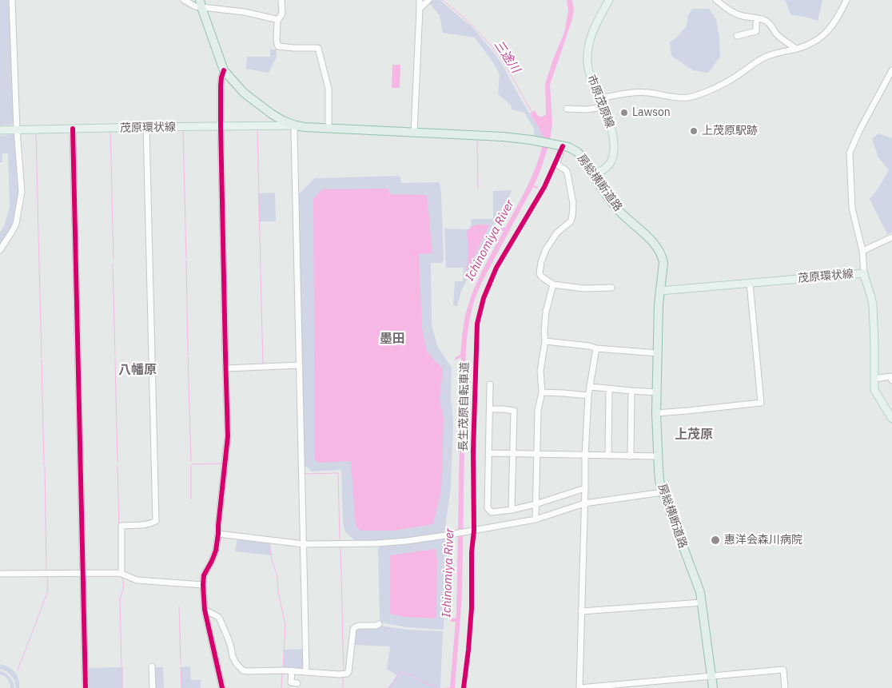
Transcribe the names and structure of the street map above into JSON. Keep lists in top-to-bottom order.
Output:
{
  "streets": {
    "highway": ["房総横断道路"],
    "main road": ["市原茂原線", "茂原環状線"],
    "cycle path": ["長生茂原自転車道"]
  },
  "crossings": [
    ["市原茂原線", "房総横断道路"],
    ["茂原環状線", "房総横断道路"]
  ],
  "districts": ["墨田", "八幡原", "上茂原"],
  "water": ["三途川", "Ichinomiya River"],
  "places": ["Lawson", "上茂原駅跡", "惠洋会森川病院"]
}
